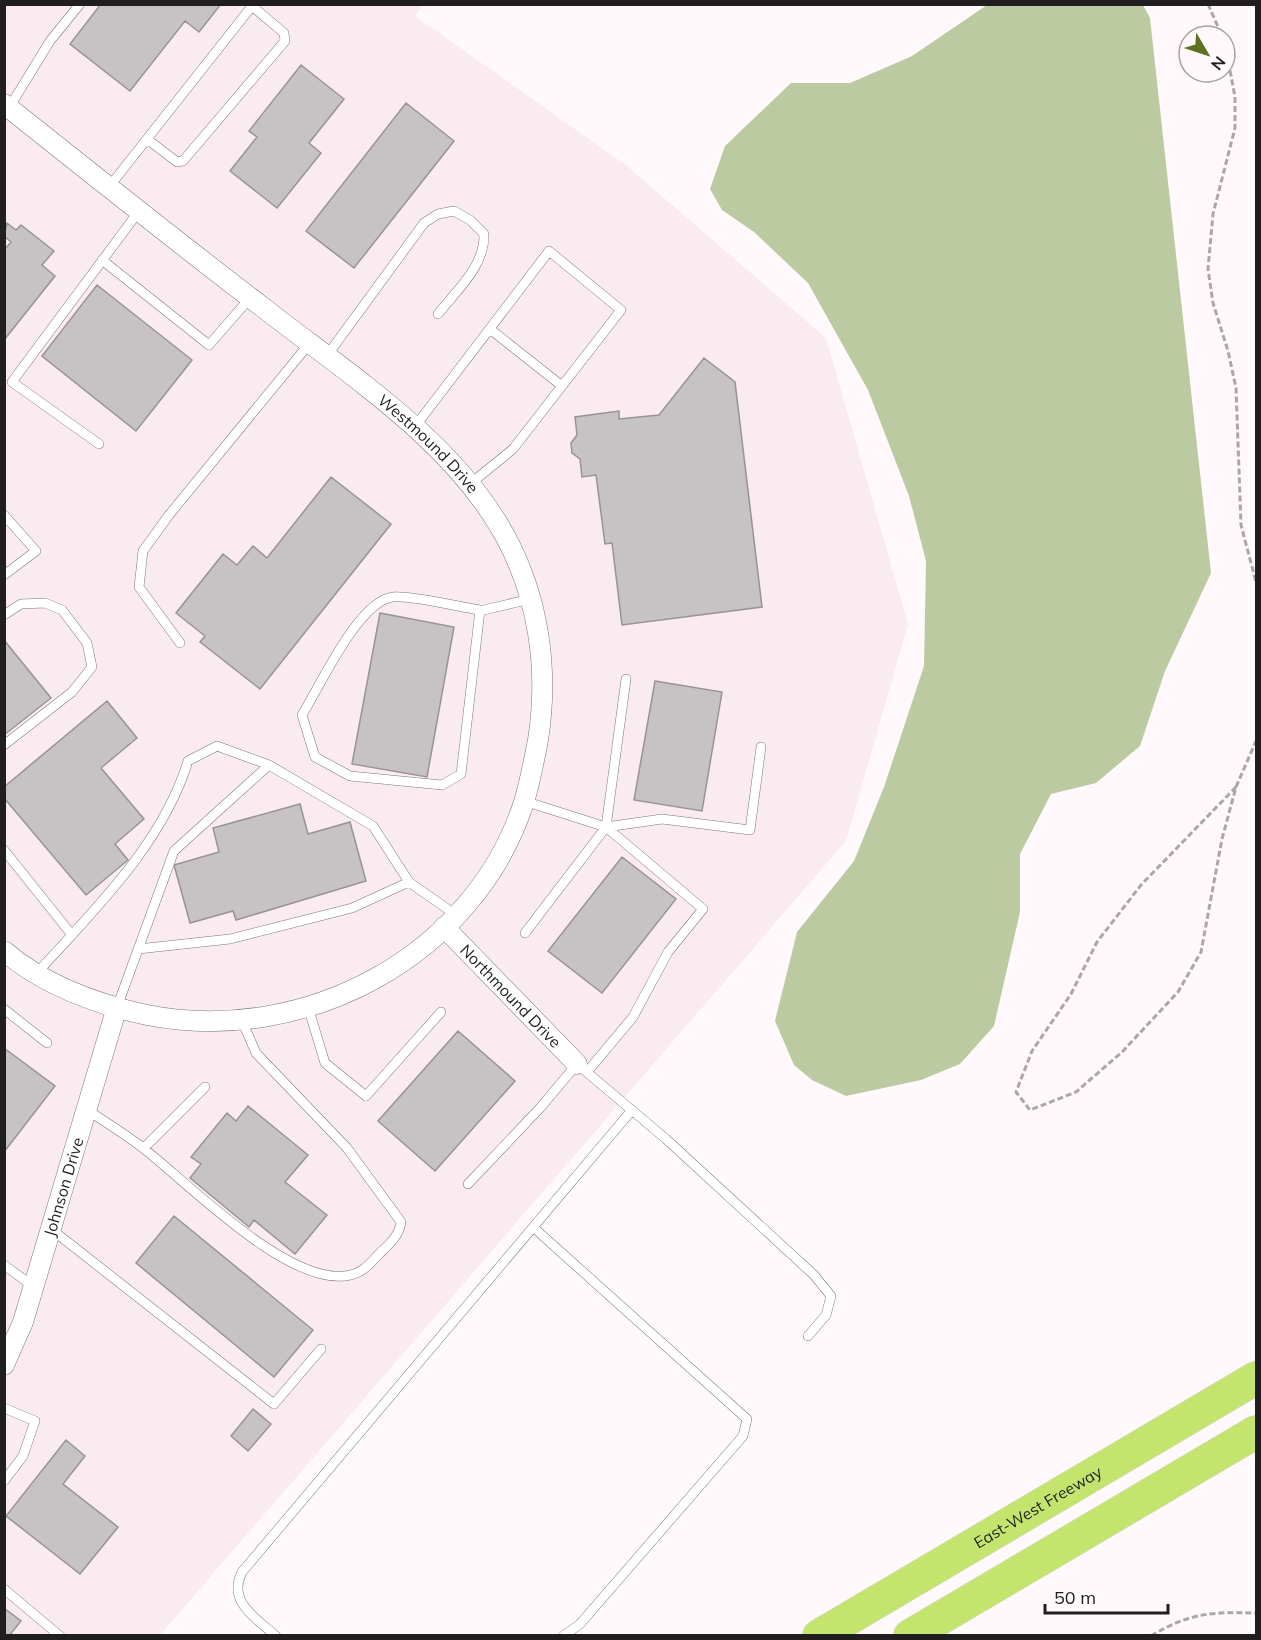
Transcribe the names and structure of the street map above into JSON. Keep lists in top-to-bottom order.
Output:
{
  "streets": {
    "highway": ["East-West Freeway"],
    "street": ["Westmound Drive", "Northmound Drive", "Johnson Drive"]
  },
  "crossings": [
    ["Westmound Drive", "Northmound Drive"],
    ["Westmound Drive", "Johnson Drive"]
  ],
  "scale_bar": "50 m",
  "north": "bottom right"
}
